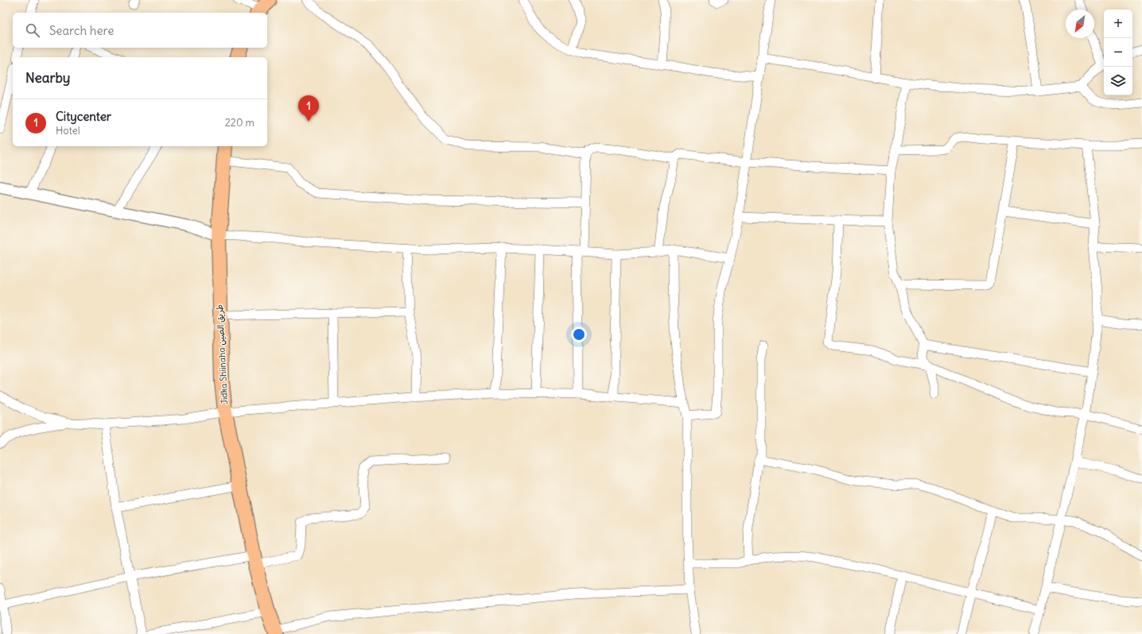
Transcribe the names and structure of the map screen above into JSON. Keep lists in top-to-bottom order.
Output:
{
  "streets": {
    "main road": ["Jidka Shiinaha طريق الصين"]
  },
  "north": "bottom left",
  "page": {
    "map_buttons": ["+", "−"],
    "search": "Search here",
    "heading": "Nearby",
    "pins": "1",
    "list": [
      {
        "mark": "1",
        "name": "Citycenter",
        "note": "Hotel",
        "value": "220 m"
      }
    ]
  }
}
